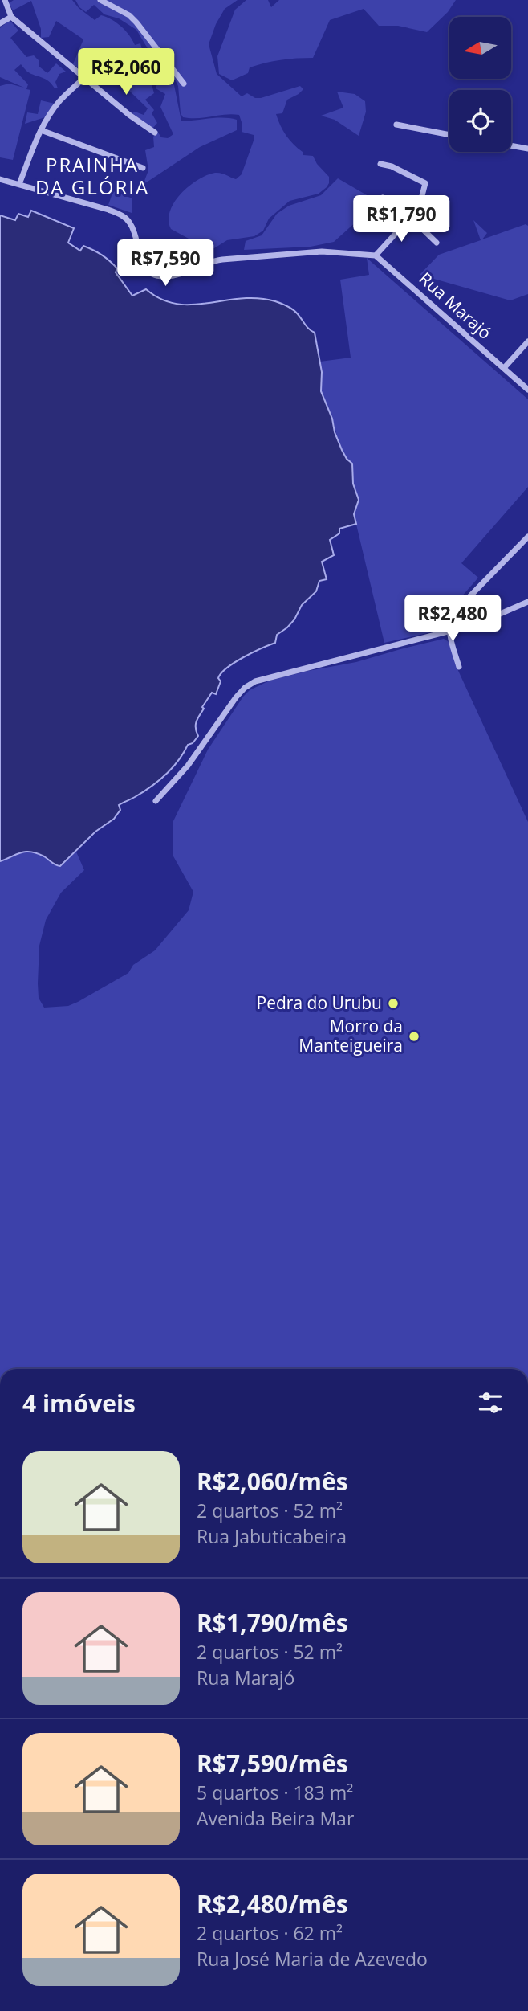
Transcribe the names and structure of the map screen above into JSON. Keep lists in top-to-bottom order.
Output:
{
  "streets": {
    "street": ["Rua Marajó"]
  },
  "districts": ["PRAINHA DA GLÓRIA"],
  "places": ["Pedra do Urubu", "Morro da Manteigueira"],
  "north": "left",
  "page": {
    "price": [
      "R$2,060",
      "R$1,790",
      "R$7,590",
      "R$2,480"
    ],
    "heading": "4 imóveis",
    "list": [
      {
        "name": "R$2,060/mês",
        "note": "2 quartos · 52 m² · Rua Jabuticabeira"
      },
      {
        "name": "R$1,790/mês",
        "note": "2 quartos · 52 m² · Rua Marajó"
      },
      {
        "name": "R$7,590/mês",
        "note": "5 quartos · 183 m² · Avenida Beira Mar"
      },
      {
        "name": "R$2,480/mês",
        "note": "2 quartos · 62 m² · Rua José Maria de Azevedo"
      }
    ]
  }
}
